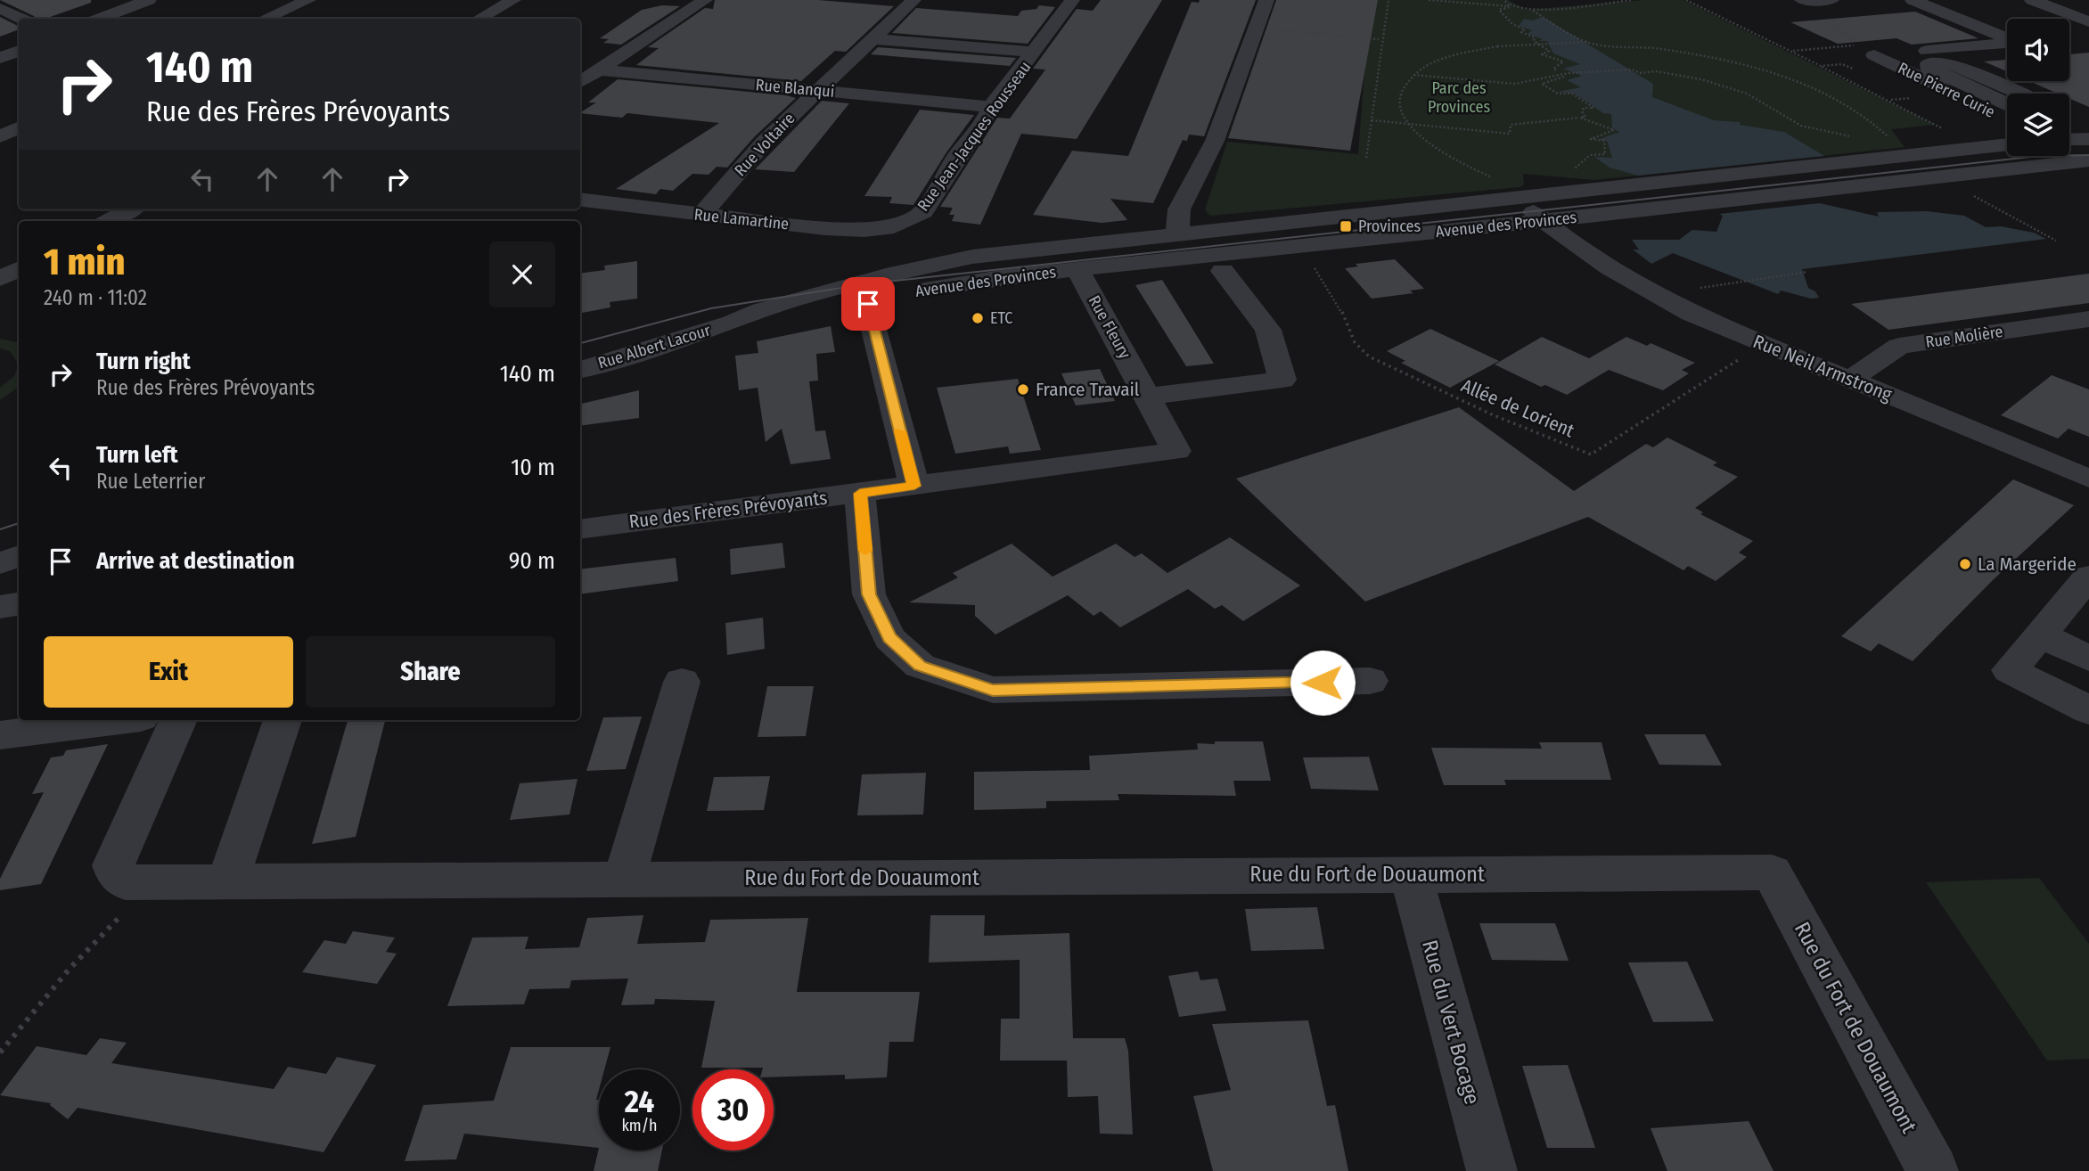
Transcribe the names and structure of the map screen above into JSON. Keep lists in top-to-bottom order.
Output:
{
  "streets": {
    "street": [
      "Rue Blanqui",
      "Rue Pierre Curie",
      "Rue Jean-Jacques Rousseau",
      "Rue Voltaire",
      "Rue Lamartine",
      "Avenue des Provinces",
      "Rue Fleury",
      "Rue Molière",
      "Rue Albert Lacour",
      "Rue Neil Armstrong",
      "Rue des Frères Prévoyants",
      "Rue du Fort de Douaumont",
      "Rue du Vert Bocage"
    ],
    "path": ["Allée de Lorient"]
  },
  "crossings": [
    ["Rue Blanqui", "Rue Jean-Jacques Rousseau"],
    ["Rue Blanqui", "Rue Voltaire"],
    ["Rue Jean-Jacques Rousseau", "Rue Lamartine"],
    ["Rue Jean-Jacques Rousseau", "Avenue des Provinces"],
    ["Rue Voltaire", "Rue Lamartine"],
    ["Rue Lamartine", "Avenue des Provinces"],
    ["Avenue des Provinces", "Rue Fleury"],
    ["Avenue des Provinces", "Rue Albert Lacour"],
    ["Avenue des Provinces", "Rue Neil Armstrong"],
    ["Avenue des Provinces", "Allée de Lorient"],
    ["Rue Fleury", "Rue des Frères Prévoyants"],
    ["Rue Molière", "Rue Neil Armstrong"],
    ["Rue Neil Armstrong", "Allée de Lorient"],
    ["Rue du Fort de Douaumont", "Rue du Vert Bocage"]
  ],
  "parks": ["Parc des Provinces"],
  "places": {
    "transit": ["Provinces"],
    "other": ["ETC", "France Travail", "La Margeride"]
  },
  "page": {
    "turn": ["140 m", "Rue des Frères Prévoyants"],
    "heading": ["1 min", "240 m · 11:02"],
    "list": [
      {
        "name": "Turn right",
        "note": "Rue des Frères Prévoyants",
        "value": "140 m"
      },
      {
        "name": "Turn left",
        "note": "Rue Leterrier",
        "value": "10 m"
      },
      {
        "name": "Arrive at destination",
        "value": "90 m"
      }
    ],
    "buttons": ["Exit", "Share"],
    "speed": "24 km/h",
    "limit": "30"
  }
}
